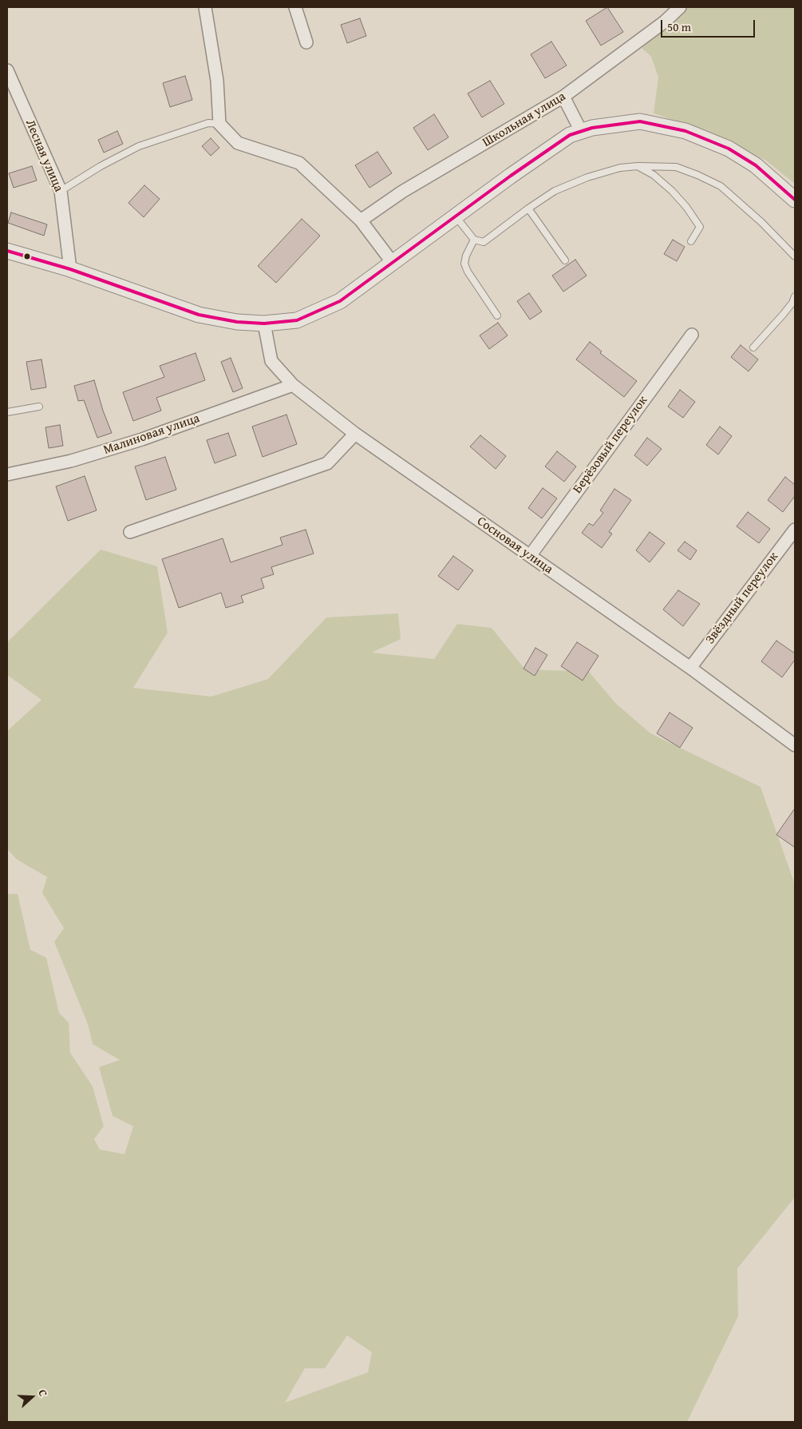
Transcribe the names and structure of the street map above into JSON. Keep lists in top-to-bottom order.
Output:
{
  "streets": {
    "street": [
      "Школьная улица",
      "Лесная улица",
      "Малиновая улица",
      "Берёзовый переулок",
      "Сосновая улица",
      "Звёздный переулок"
    ]
  },
  "crossings": [
    ["Малиновая улица", "Сосновая улица"],
    ["Берёзовый переулок", "Сосновая улица"],
    ["Сосновая улица", "Звёздный переулок"]
  ],
  "scale_bar": "50 m",
  "north": "right"
}
